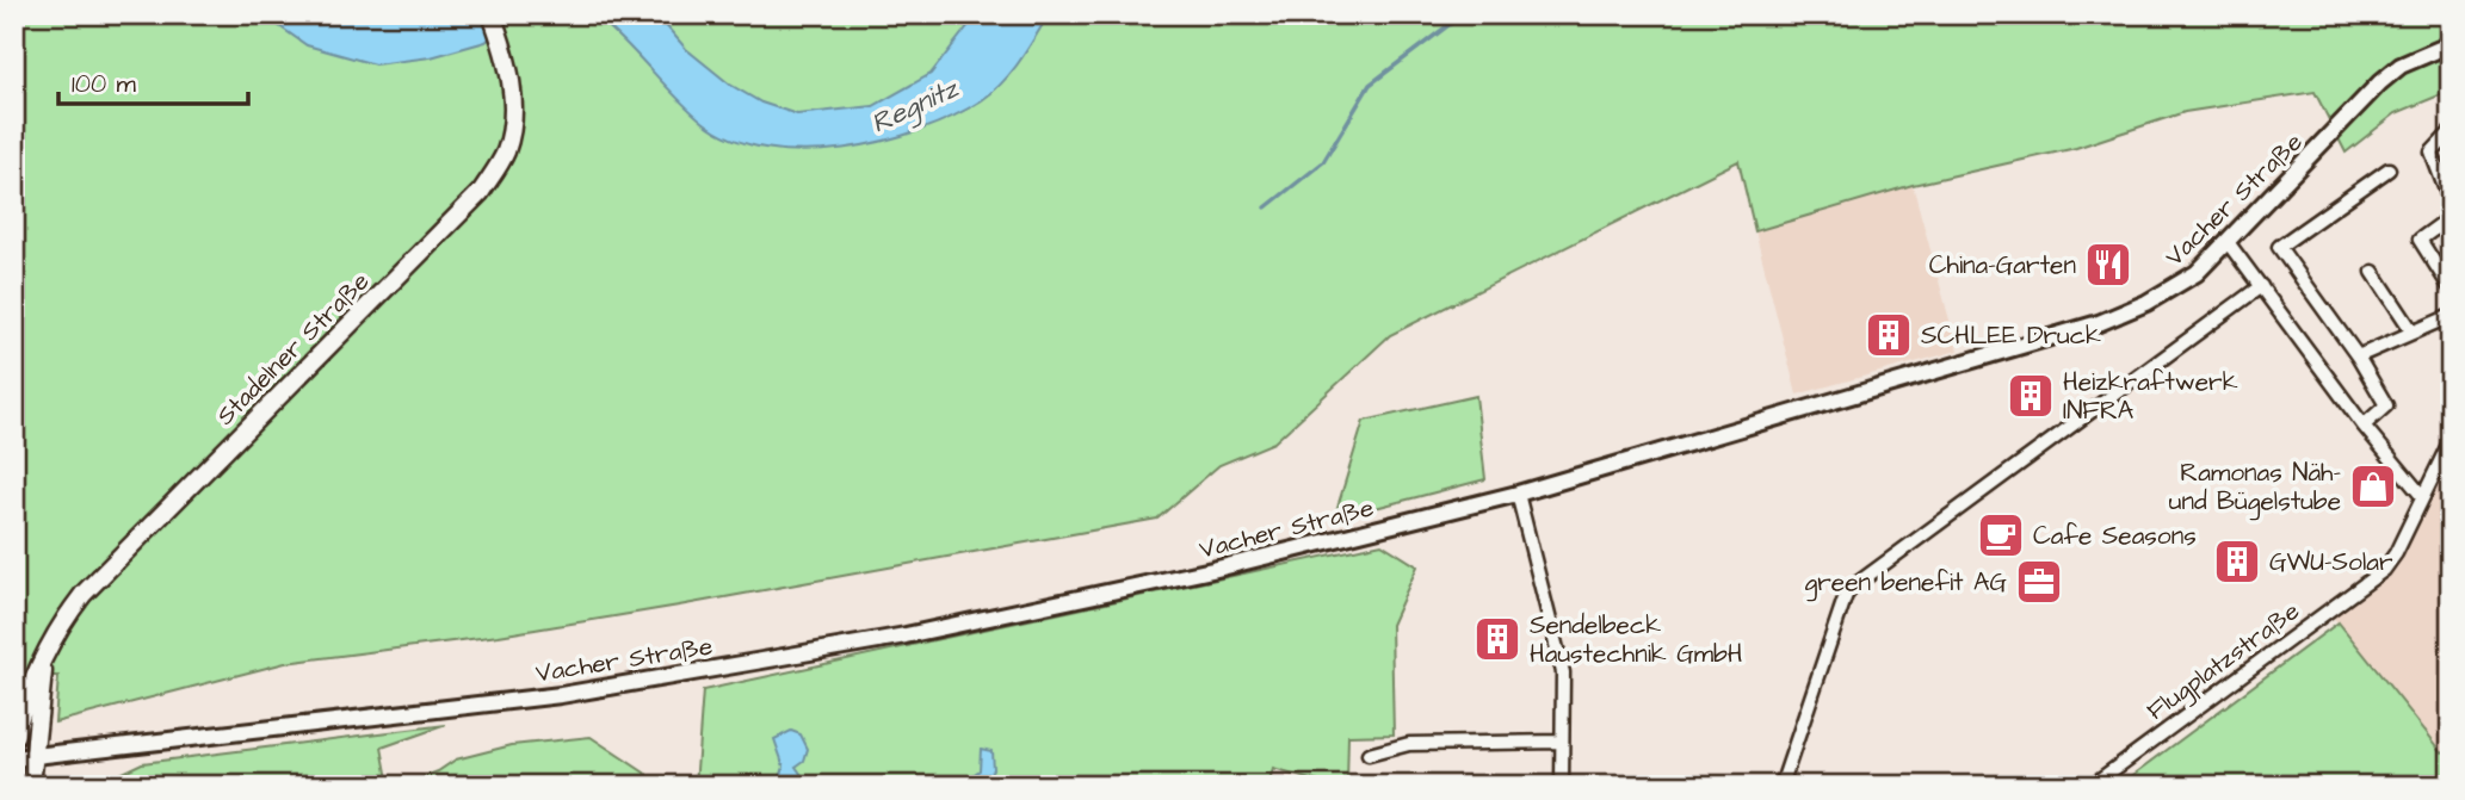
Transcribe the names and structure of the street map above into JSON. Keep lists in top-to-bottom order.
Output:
{
  "streets": {
    "main road": ["Stadelner Straße"],
    "street": ["Vacher Straße", "Flugplatzstraße"]
  },
  "crossings": [
    ["Vacher Straße", "Stadelner Straße"]
  ],
  "water": ["Regnitz"],
  "places": {
    "restaurant": ["China-Garten"],
    "building": [
      "SCHLEE Druck",
      "Heizkraftwerk INFRA",
      "GWU-Solar",
      "Sendelbeck Haustechnik GmbH"
    ],
    "shop": ["Ramonas Näh- und Bügelstube"],
    "cafe": ["Cafe Seasons"],
    "office": ["green benefit AG"]
  },
  "scale_bar": "100 m"
}
